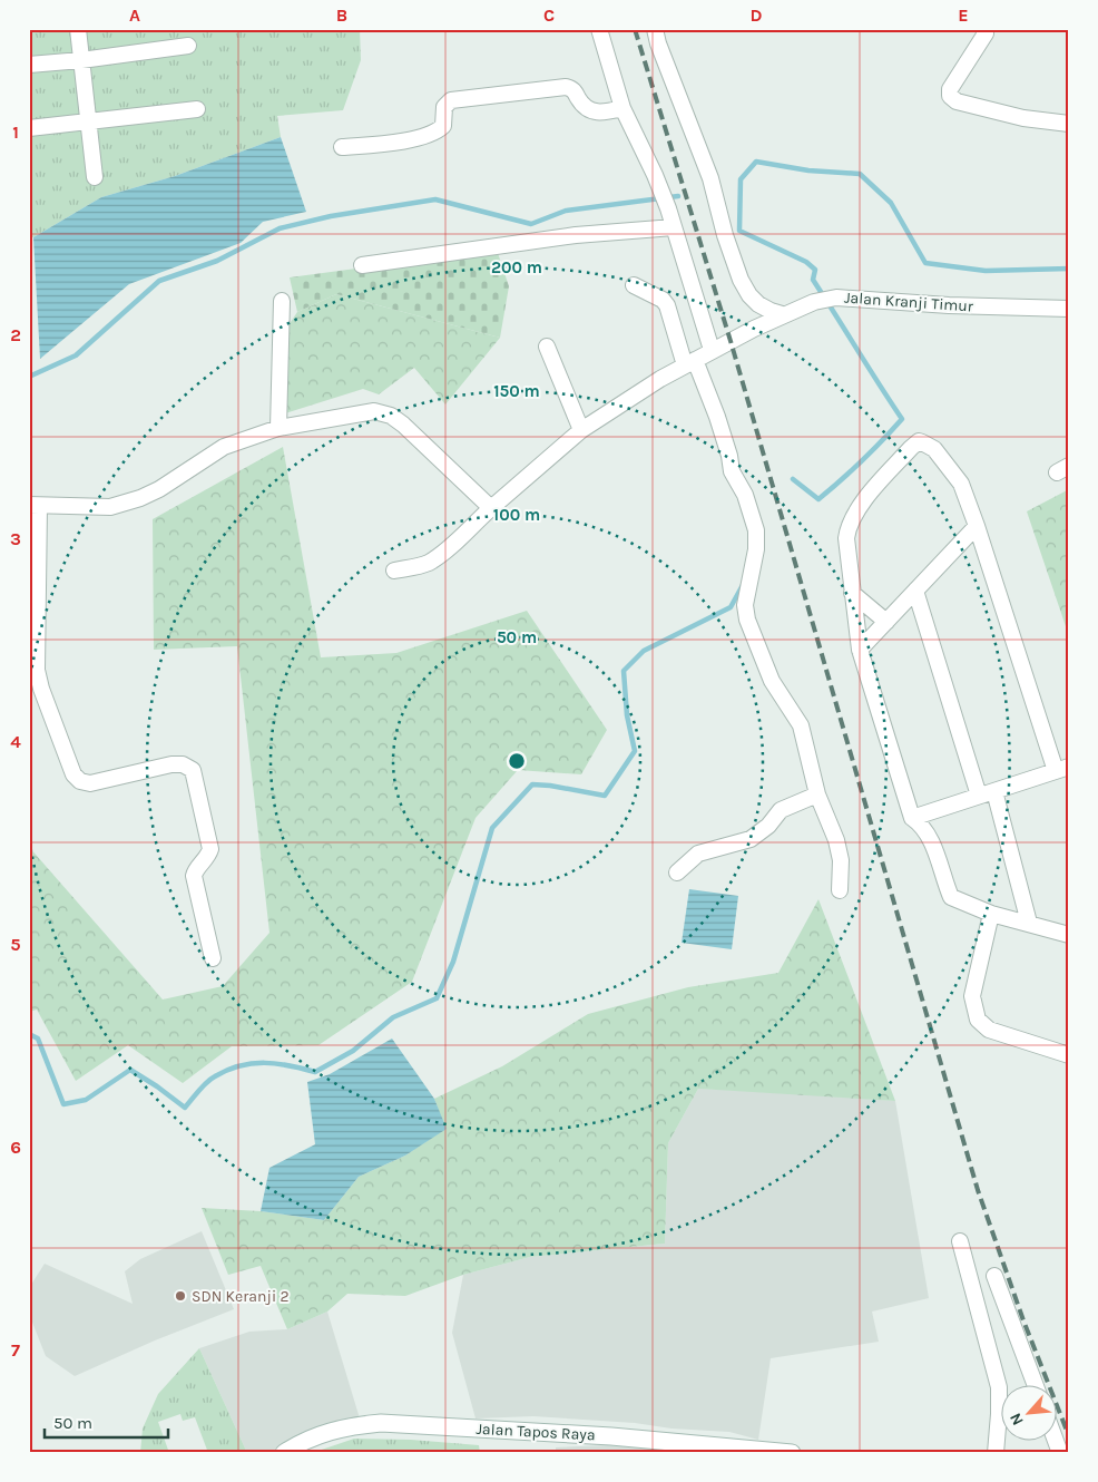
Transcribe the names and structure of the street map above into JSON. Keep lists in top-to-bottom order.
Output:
{
  "streets": {
    "main road": ["Jalan Tapos Raya"],
    "street": ["Jalan Kranji Timur"]
  },
  "places": ["SDN Keranji 2"],
  "scale_bar": "50 m",
  "north": "bottom left",
  "grid": {
    "columns": [
      "A",
      "B",
      "C",
      "D",
      "E"
    ],
    "rows": [
      "1",
      "2",
      "3",
      "4",
      "5",
      "6",
      "7"
    ]
  },
  "rings": [
    "200 m",
    "150 m",
    "100 m",
    "50 m"
  ]
}
